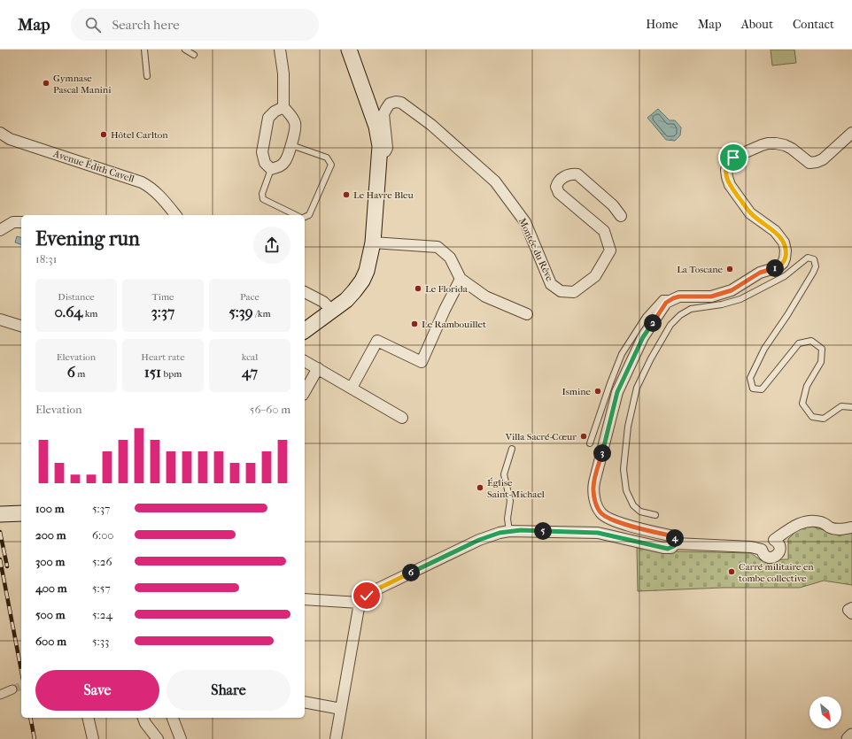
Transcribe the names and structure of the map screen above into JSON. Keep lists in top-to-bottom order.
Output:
{
  "streets": {
    "street": ["Avenue Édith Cavell", "Montée du Rêve"]
  },
  "places": [
    "Gymnase Pascal Manini",
    "Hôtel Carlton",
    "Le Havre Bleu",
    "La Toscane",
    "Le Florida",
    "Le Rambouillet",
    "Ismine",
    "Villa Sacré-Cœur",
    "Église Saint-Michael",
    "Carré militaire en tombe collective"
  ],
  "north": "bottom right",
  "page": {
    "header": "Map",
    "search": "Search here",
    "nav": [
      "Home",
      "Map",
      "About",
      "Contact"
    ],
    "heading": ["Evening run", "18:31"],
    "pins": [
      "1",
      "2",
      "3",
      "5",
      "4",
      "6"
    ],
    "stats": [
      ["Distance", "0.64 km"],
      ["Time", "3:37"],
      ["Pace", "5:39 /km"],
      ["Elevation", "6 m"],
      ["Heart rate", "151 bpm"],
      ["kcal", "47"]
    ],
    "chart": ["Elevation", "56–60 m"],
    "list": [
      {
        "name": "100 m",
        "note": "5:37"
      },
      {
        "name": "200 m",
        "note": "6:00"
      },
      {
        "name": "300 m",
        "note": "5:26"
      },
      {
        "name": "400 m",
        "note": "5:57"
      },
      {
        "name": "500 m",
        "note": "5:24"
      },
      {
        "name": "600 m",
        "note": "5:33"
      }
    ],
    "buttons": ["Save", "Share"]
  }
}
